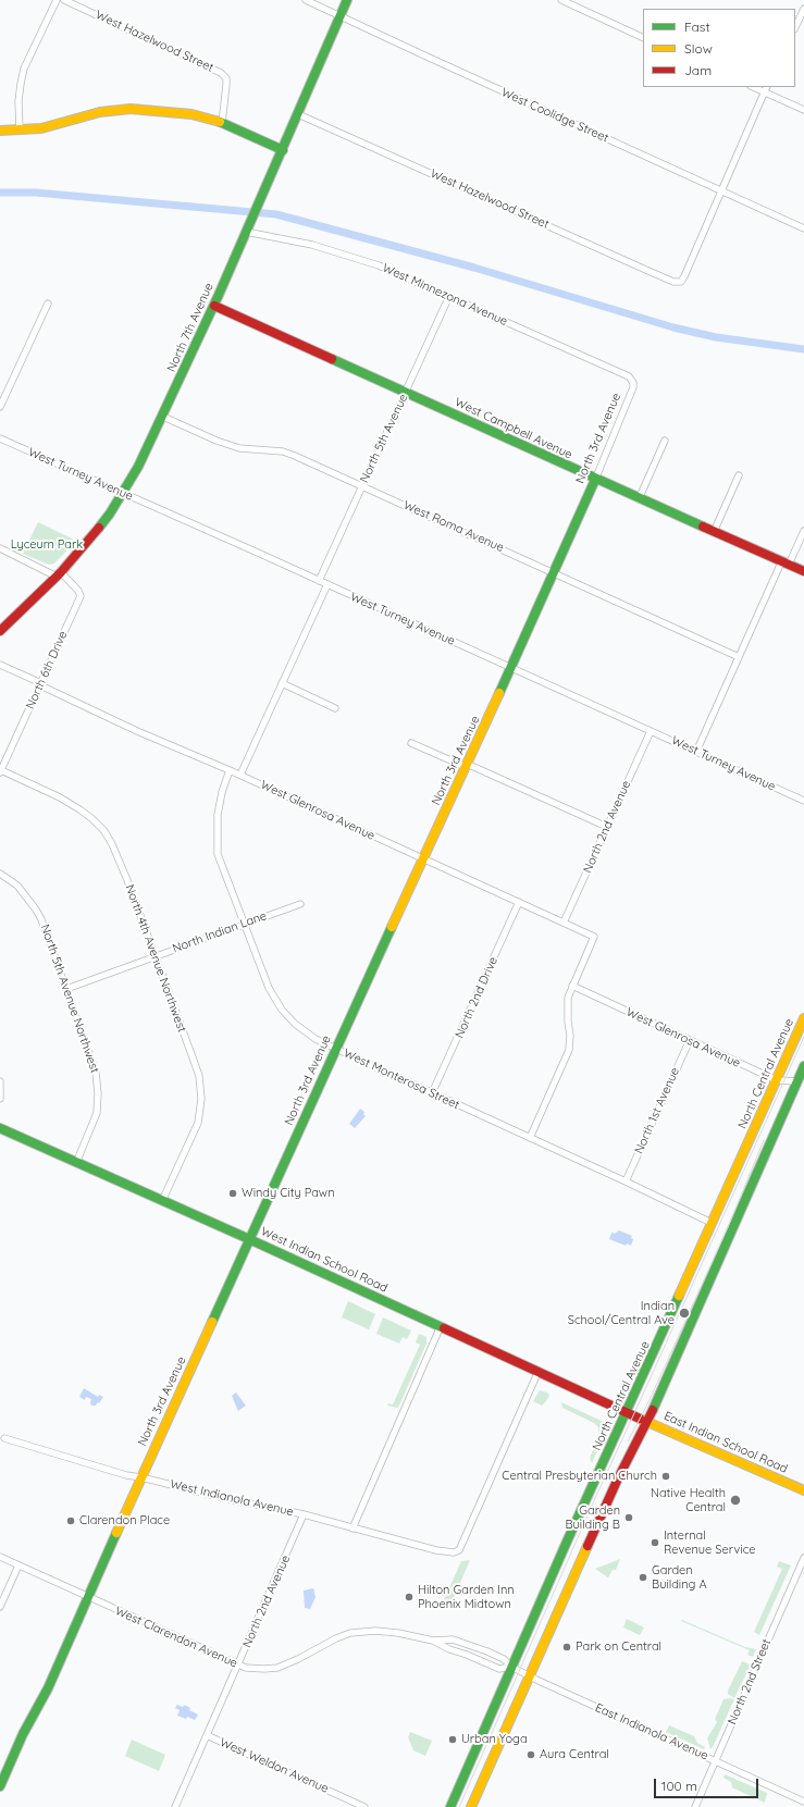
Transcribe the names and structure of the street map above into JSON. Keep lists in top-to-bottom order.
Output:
{
  "streets": {
    "main road": [
      "North 7th Avenue",
      "West Campbell Avenue",
      "North 3rd Avenue",
      "North Central Avenue",
      "West Indian School Road",
      "East Indian School Road"
    ],
    "street": [
      "West Hazelwood Street",
      "West Coolidge Street",
      "West Minnezona Avenue",
      "North 5th Avenue",
      "West Turney Avenue",
      "West Roma Avenue",
      "North 6th Drive",
      "West Glenrosa Avenue",
      "North 2nd Avenue",
      "North Indian Lane",
      "North 4th Avenue Northwest",
      "North 2nd Drive",
      "North 5th Avenue Northwest",
      "West Monterosa Street",
      "North 1st Avenue",
      "West Indianola Avenue",
      "West Clarendon Avenue",
      "North 2nd Street",
      "East Indianola Avenue",
      "West Weldon Avenue"
    ]
  },
  "crossings": [
    ["West Hazelwood Street", "West Coolidge Street"],
    ["West Hazelwood Street", "North 7th Avenue"],
    ["West Coolidge Street", "North 7th Avenue"],
    ["West Minnezona Avenue", "North 7th Avenue"],
    ["West Minnezona Avenue", "North 5th Avenue"],
    ["West Minnezona Avenue", "North 3rd Avenue"],
    ["North 7th Avenue", "West Campbell Avenue"],
    ["North 7th Avenue", "West Turney Avenue"],
    ["North 7th Avenue", "West Roma Avenue"],
    ["North 7th Avenue", "North 6th Drive"],
    ["West Campbell Avenue", "North 5th Avenue"],
    ["West Campbell Avenue", "North 3rd Avenue"],
    ["North 5th Avenue", "West Turney Avenue"],
    ["North 5th Avenue", "West Roma Avenue"],
    ["North 3rd Avenue", "West Turney Avenue"],
    ["North 3rd Avenue", "West Roma Avenue"],
    ["North 3rd Avenue", "West Glenrosa Avenue"],
    ["North 3rd Avenue", "West Monterosa Street"],
    ["North 3rd Avenue", "West Indian School Road"],
    ["North 3rd Avenue", "West Indianola Avenue"],
    ["North 3rd Avenue", "West Clarendon Avenue"],
    ["West Turney Avenue", "North 2nd Avenue"],
    ["North 6th Drive", "West Glenrosa Avenue"],
    ["North 6th Drive", "North 4th Avenue Northwest"],
    ["West Glenrosa Avenue", "North 2nd Avenue"],
    ["West Glenrosa Avenue", "North 2nd Drive"],
    ["West Glenrosa Avenue", "North Central Avenue"],
    ["West Glenrosa Avenue", "West Monterosa Street"],
    ["West Glenrosa Avenue", "North 1st Avenue"],
    ["North 2nd Avenue", "West Indianola Avenue"],
    ["North 2nd Avenue", "West Clarendon Avenue"],
    ["North 2nd Avenue", "West Weldon Avenue"],
    ["North Indian Lane", "North 4th Avenue Northwest"],
    ["North Indian Lane", "North 5th Avenue Northwest"],
    ["North Indian Lane", "West Monterosa Street"],
    ["North 4th Avenue Northwest", "West Indian School Road"],
    ["North 2nd Drive", "West Monterosa Street"],
    ["North 5th Avenue Northwest", "West Indian School Road"],
    ["North Central Avenue", "West Monterosa Street"],
    ["North Central Avenue", "West Indian School Road"],
    ["North Central Avenue", "West Clarendon Avenue"],
    ["West Monterosa Street", "North 1st Avenue"],
    ["West Indian School Road", "East Indian School Road"],
    ["West Indian School Road", "West Indianola Avenue"],
    ["West Clarendon Avenue", "East Indianola Avenue"],
    ["North 2nd Street", "East Indianola Avenue"]
  ],
  "parks": ["Lyceum Park"],
  "places": [
    "Windy City Pawn",
    "Indian School/Central Ave",
    "Central Presbyterian Church",
    "Native Health Central",
    "Garden Building B",
    "Clarendon Place",
    "Internal Revenue Service",
    "Garden Building A",
    "Hilton Garden Inn Phoenix Midtown",
    "Park on Central",
    "Urban Yoga",
    "Aura Central"
  ],
  "legend": ["Fast", "Slow", "Jam"],
  "scale_bar": "100 m"
}
